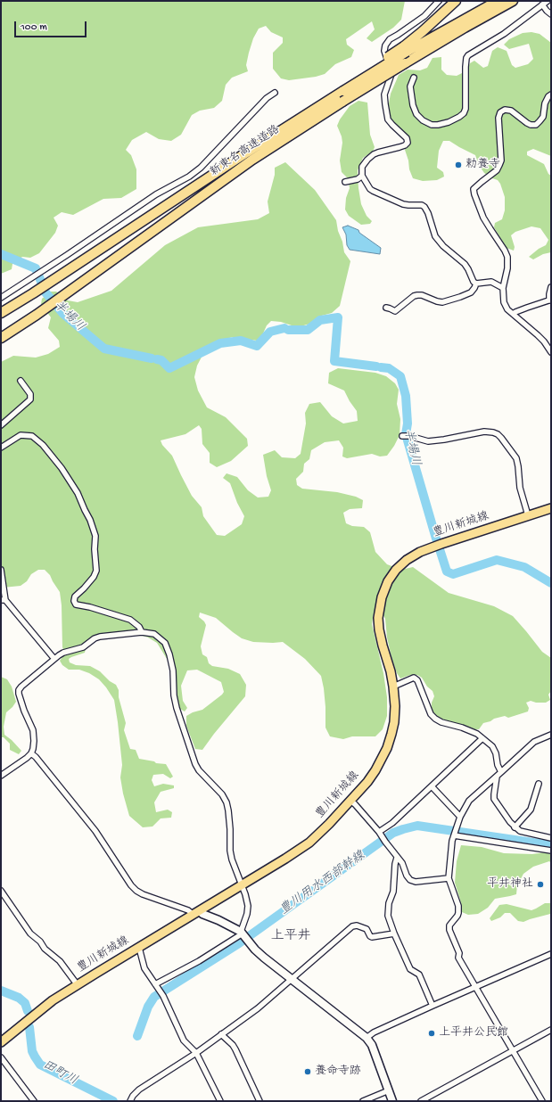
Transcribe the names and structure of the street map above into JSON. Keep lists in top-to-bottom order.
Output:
{
  "streets": {
    "highway": ["新東名高速道路"],
    "main road": ["豊川新城線"]
  },
  "districts": ["上平井"],
  "water": ["半場川", "豊川用水西部幹線", "田町川"],
  "places": [
    "勅養寺",
    "平井神社",
    "上平井公民館",
    "養命寺跡"
  ],
  "scale_bar": "100 m"
}
